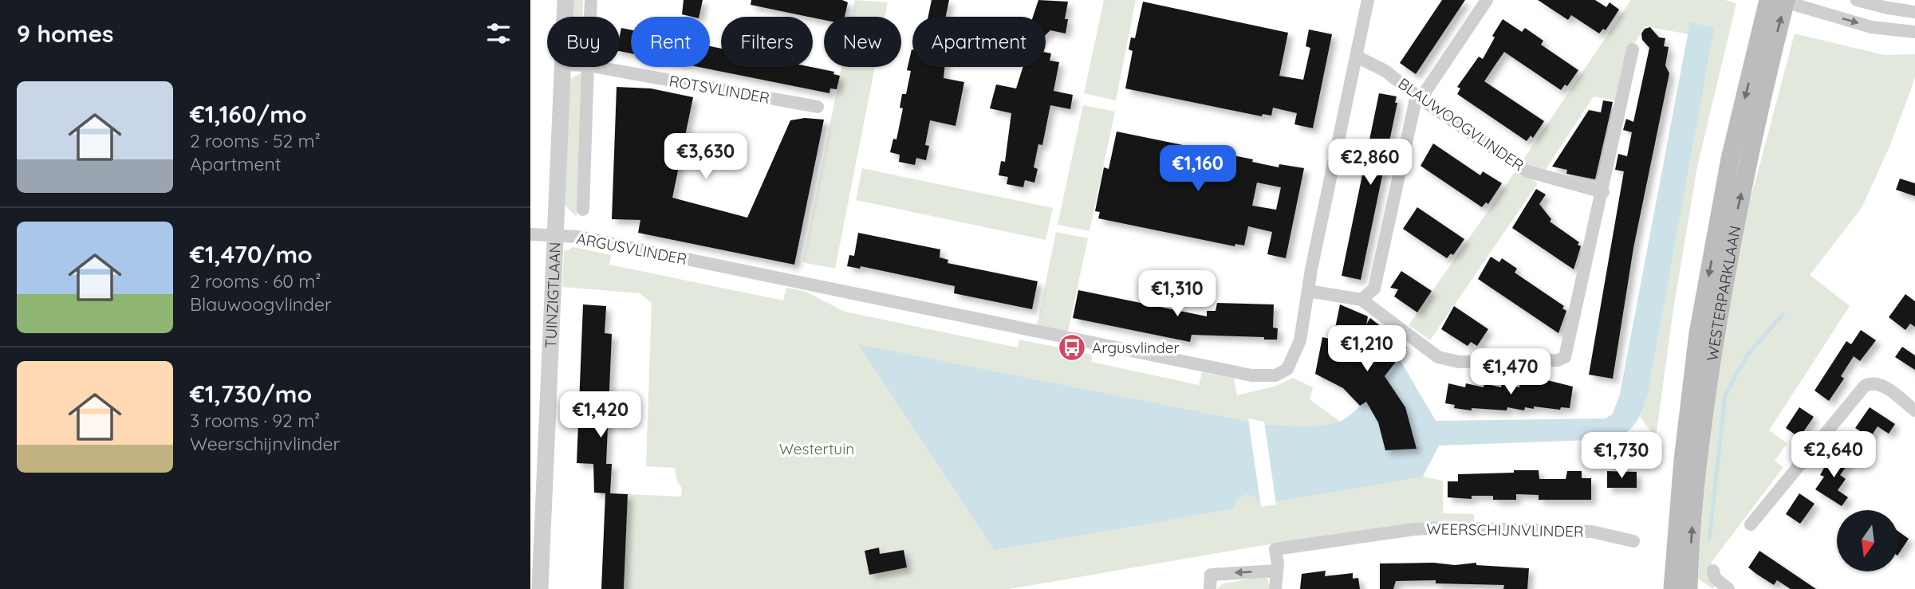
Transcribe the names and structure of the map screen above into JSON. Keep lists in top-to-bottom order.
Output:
{
  "streets": {
    "main road": ["WESTERPARKLAAN"],
    "street": [
      "ROTSVLINDER",
      "BLAUWOOGVLINDER",
      "ARGUSVLINDER",
      "TUINZIGTLAAN",
      "WEERSCHIJNVLINDER"
    ]
  },
  "crossings": [
    ["BLAUWOOGVLINDER", "ARGUSVLINDER"],
    ["ARGUSVLINDER", "TUINZIGTLAAN"]
  ],
  "parks": ["Westertuin"],
  "places": {
    "bus stop": ["Argusvlinder"]
  },
  "north": "bottom",
  "page": {
    "heading": "9 homes",
    "chip": [
      "Buy",
      "Rent",
      "Filters",
      "New",
      "Apartment"
    ],
    "list": [
      {
        "name": "€1,160/mo",
        "note": "2 rooms · 52 m² · Apartment"
      },
      {
        "name": "€1,470/mo",
        "note": "2 rooms · 60 m² · Blauwoogvlinder"
      },
      {
        "name": "€1,730/mo",
        "note": "3 rooms · 92 m² · Weerschijnvlinder"
      }
    ],
    "price": [
      "€3,630",
      "€2,860",
      "€1,160",
      "€1,310",
      "€1,210",
      "€1,470",
      "€1,420",
      "€2,640",
      "€1,730"
    ]
  }
}
